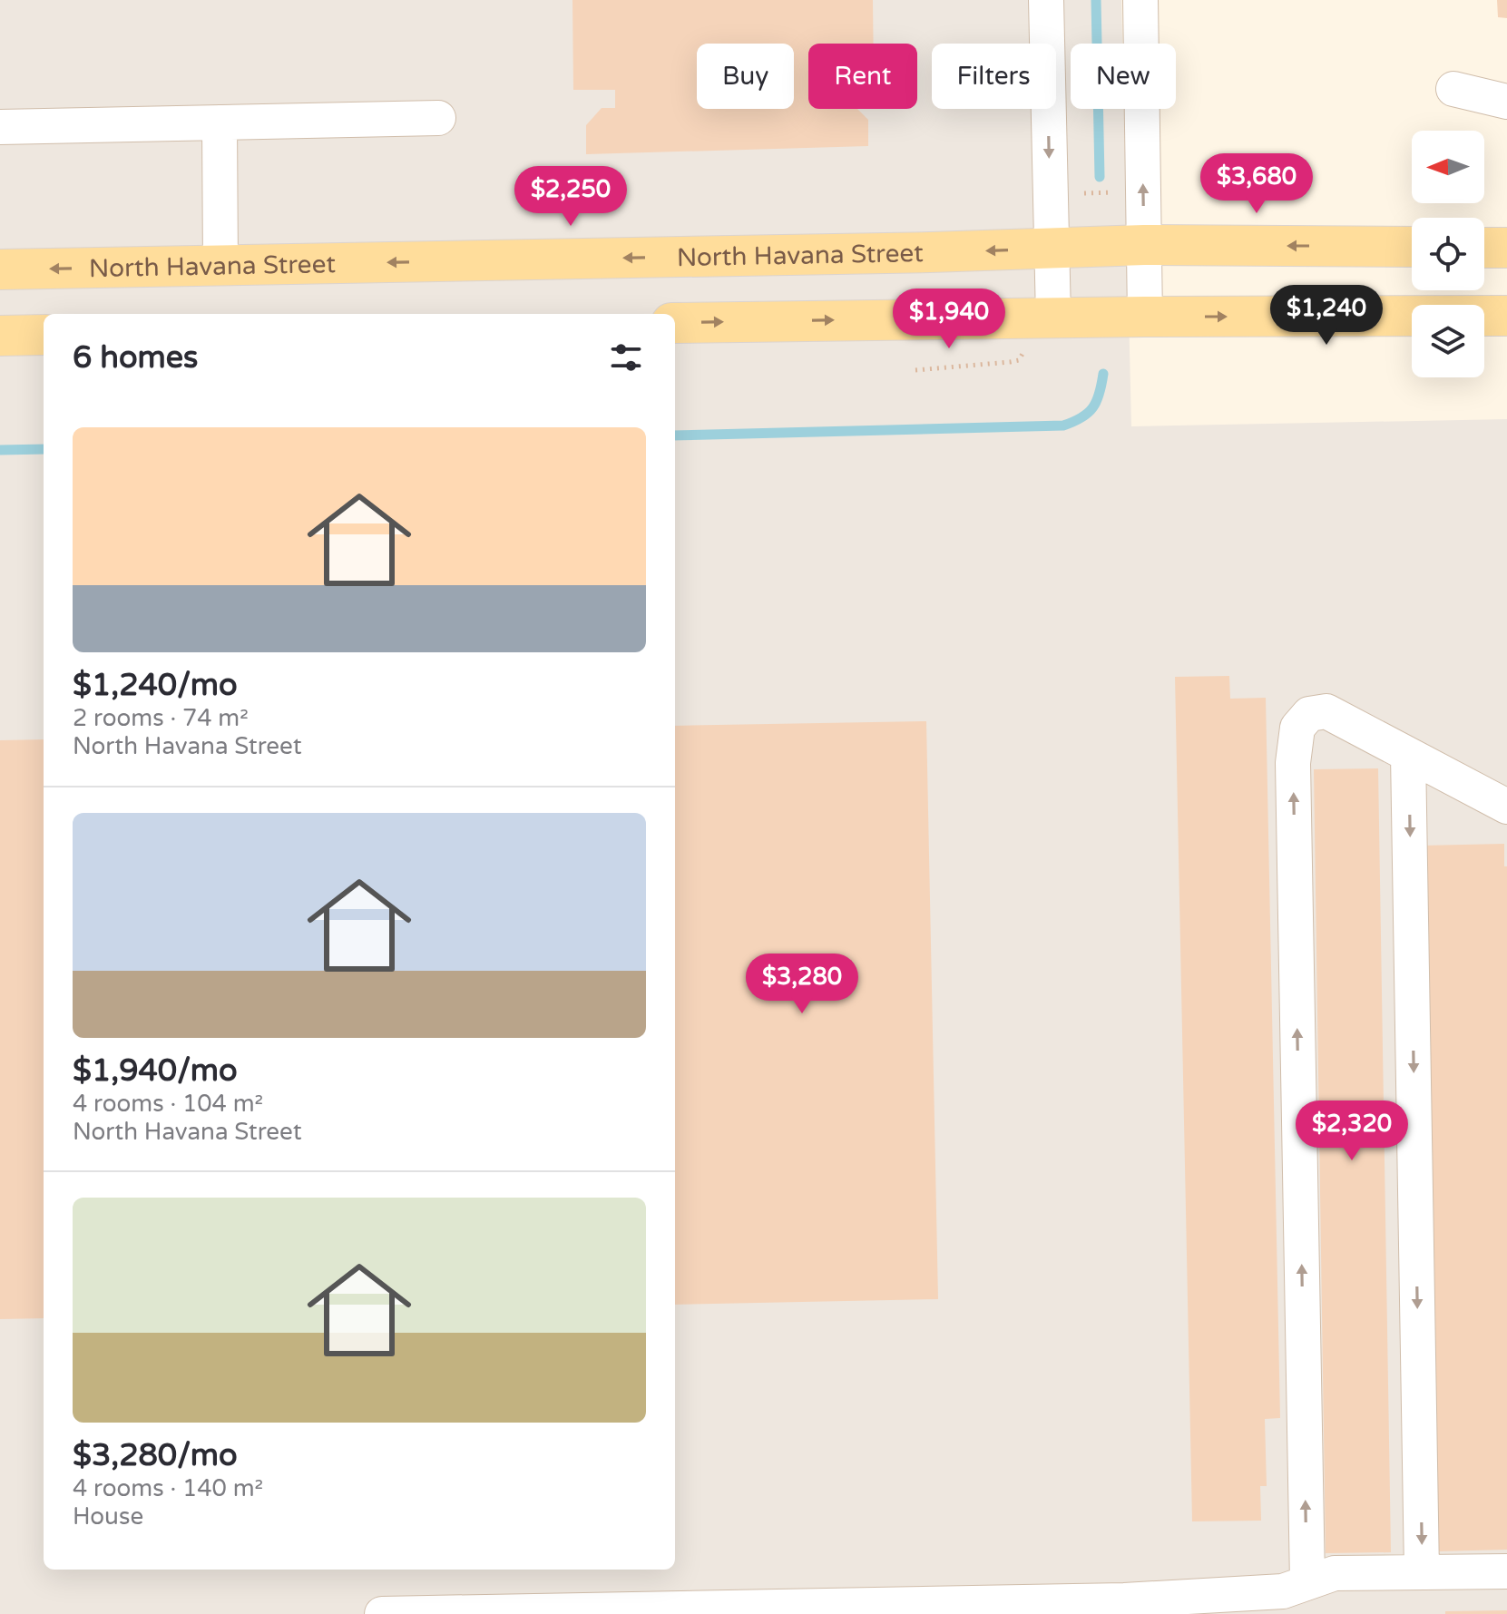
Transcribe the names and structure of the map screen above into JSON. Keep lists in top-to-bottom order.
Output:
{
  "streets": {
    "main road": ["North Havana Street"]
  },
  "north": "left",
  "page": {
    "chip": [
      "Buy",
      "Rent",
      "Filters",
      "New"
    ],
    "price": [
      "$3,680",
      "$2,250",
      "$1,240",
      "$1,940",
      "$3,280",
      "$2,320"
    ],
    "heading": "6 homes",
    "list": [
      {
        "name": "$1,240/mo",
        "note": "2 rooms · 74 m² · North Havana Street"
      },
      {
        "name": "$1,940/mo",
        "note": "4 rooms · 104 m² · North Havana Street"
      },
      {
        "name": "$3,280/mo",
        "note": "4 rooms · 140 m² · House"
      }
    ]
  }
}
